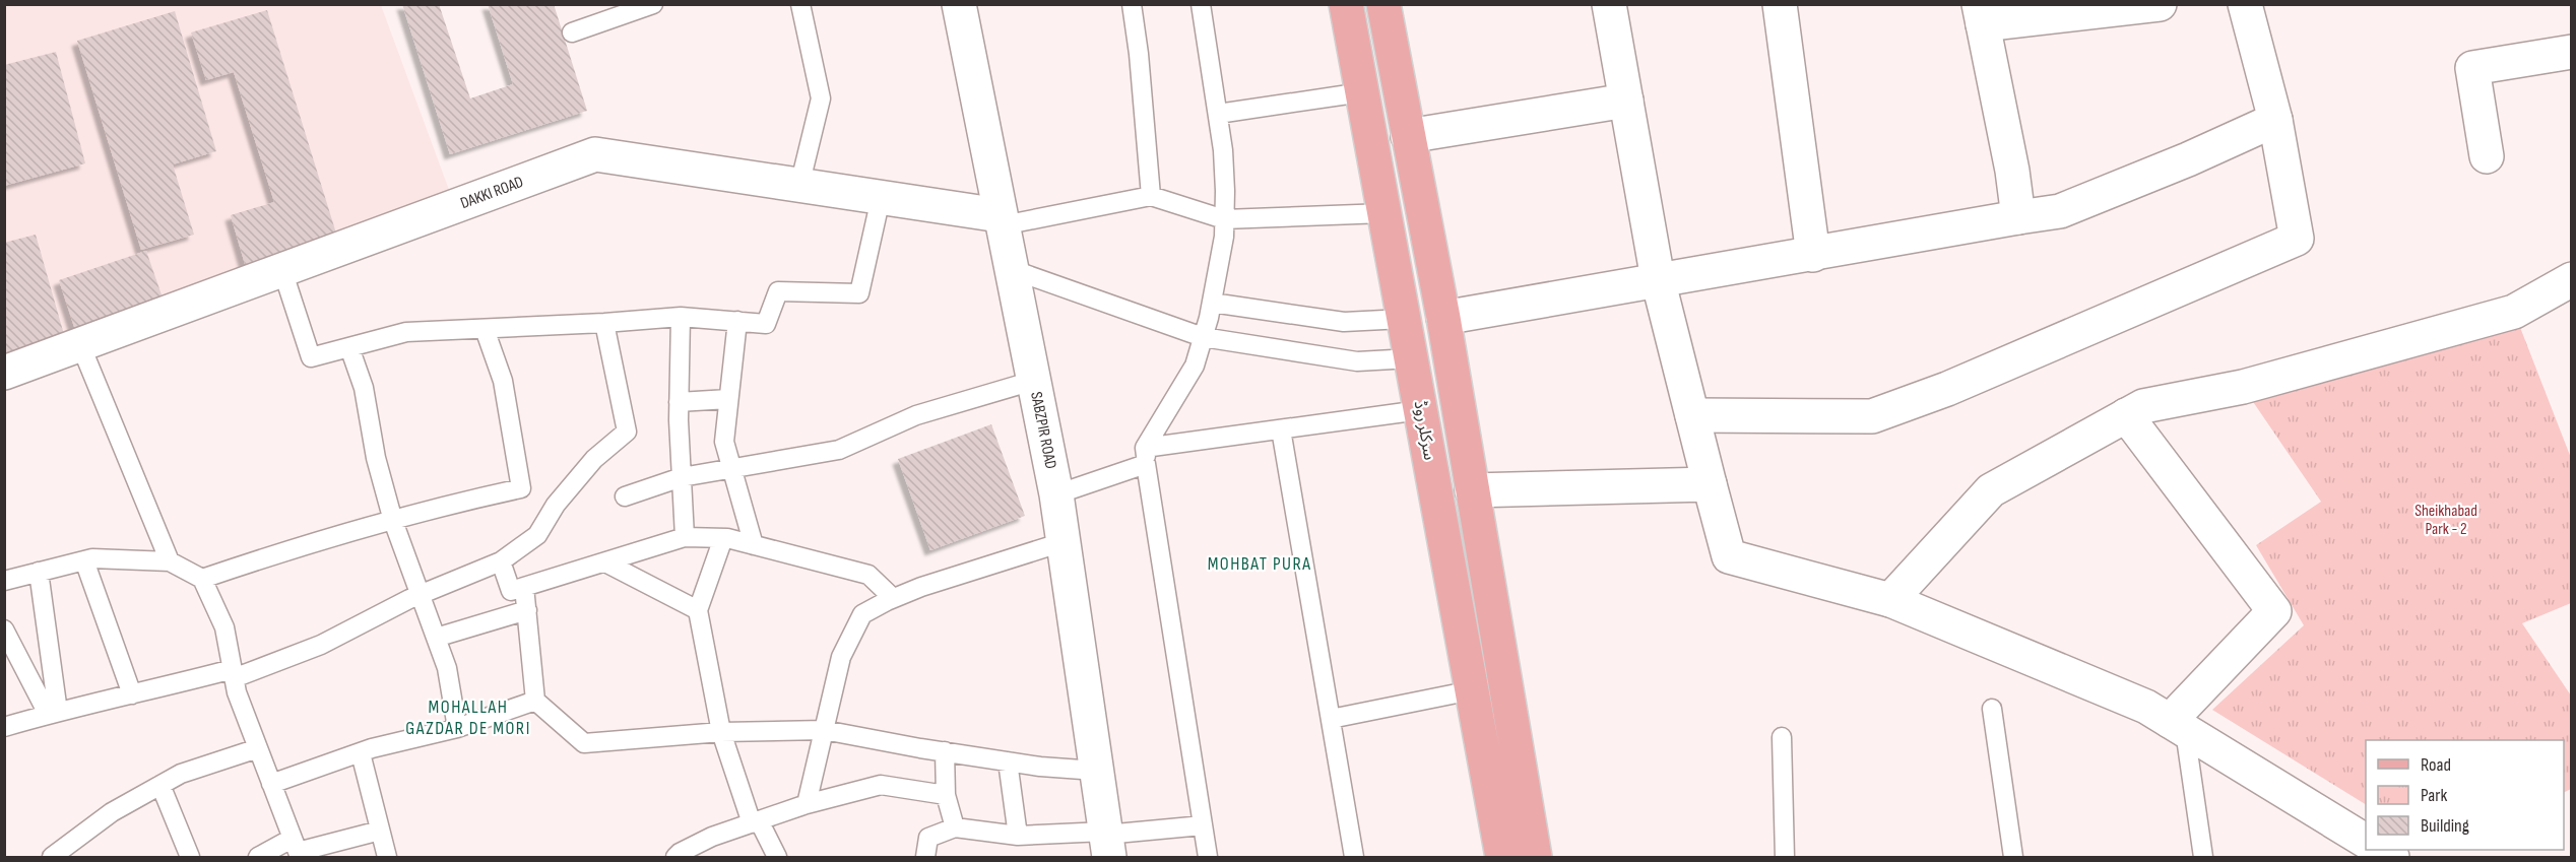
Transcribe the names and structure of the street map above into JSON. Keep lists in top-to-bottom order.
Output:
{
  "streets": {
    "main road": ["سرکلر روڈ"],
    "street": ["DAKKI ROAD", "SABZPIR ROAD"]
  },
  "crossings": [
    ["DAKKI ROAD", "SABZPIR ROAD"]
  ],
  "districts": ["MOHBAT PURA", "MOHALLAH GAZDAR DE MORI"],
  "parks": ["Sheikhabad Park - 2"],
  "legend": ["Road", "Park", "Building"]
}
